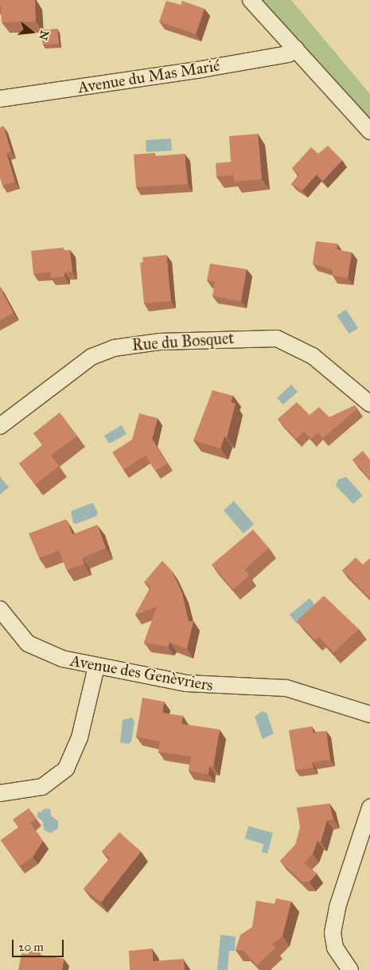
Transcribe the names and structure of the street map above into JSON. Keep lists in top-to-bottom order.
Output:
{
  "streets": {
    "street": ["Avenue du Mas Marié", "Rue du Bosquet", "Avenue des Genèvriers"]
  },
  "scale_bar": "20 m",
  "north": "right"
}
